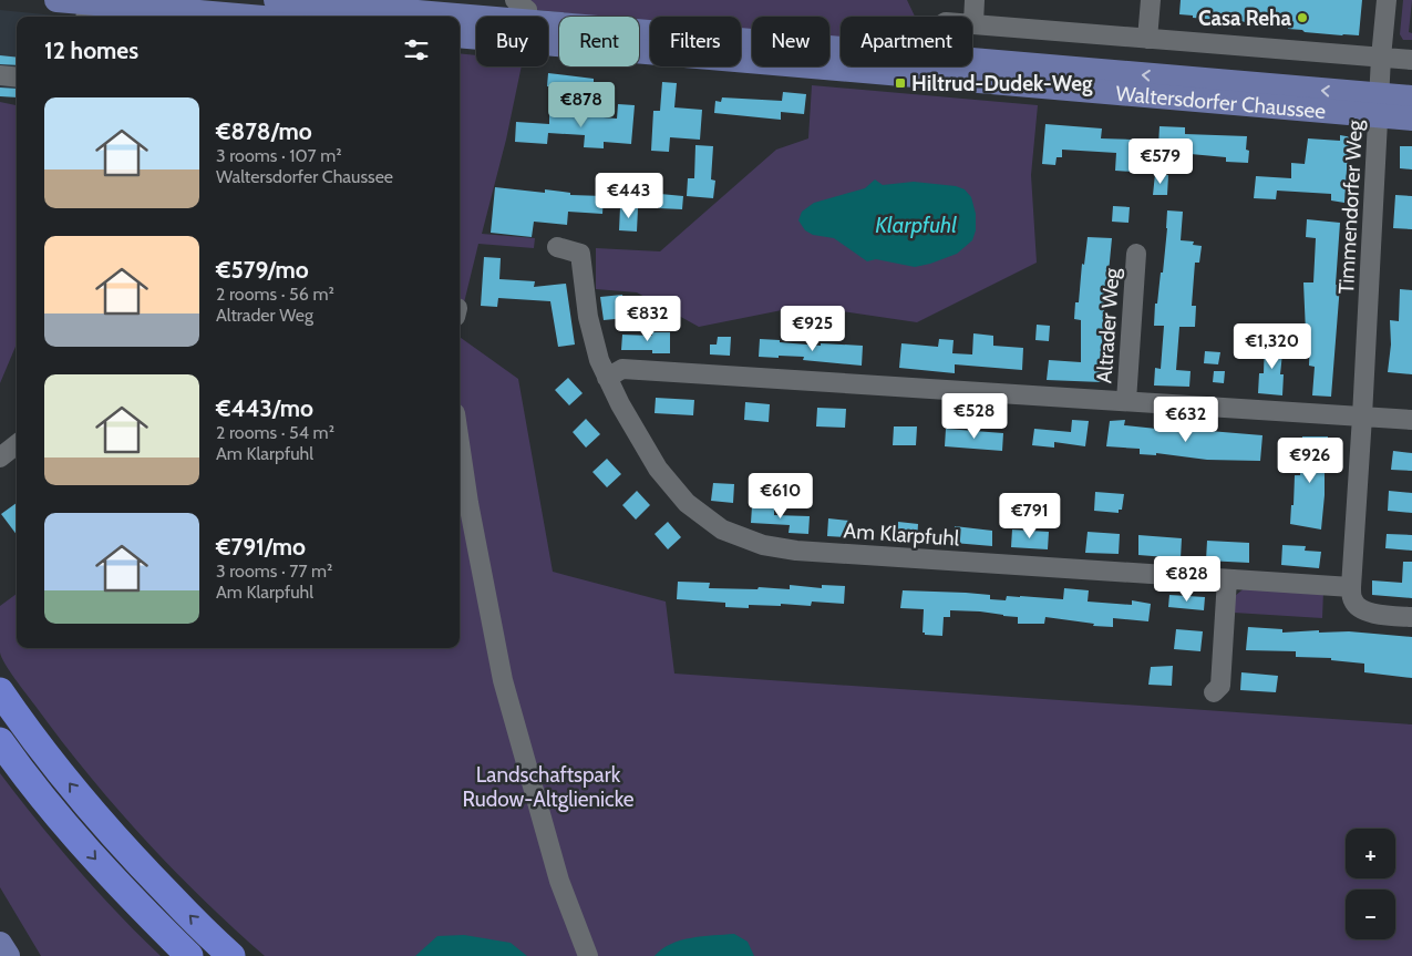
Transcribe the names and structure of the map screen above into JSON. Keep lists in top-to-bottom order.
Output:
{
  "streets": {
    "main road": ["Waltersdorfer Chaussee"],
    "street": ["Timmendorfer Weg", "Altrader Weg", "Am Klarpfuhl"]
  },
  "crossings": [
    ["Waltersdorfer Chaussee", "Timmendorfer Weg"],
    ["Timmendorfer Weg", "Am Klarpfuhl"]
  ],
  "water": ["Klarpfuhl"],
  "parks": ["Landschaftspark Rudow-Altglienicke"],
  "places": {
    "other": ["Casa Reha"],
    "transit": ["Hiltrud-Dudek-Weg"]
  },
  "page": {
    "chip": [
      "Buy",
      "Rent",
      "Filters",
      "New",
      "Apartment"
    ],
    "heading": "12 homes",
    "price": [
      "€878",
      "€579",
      "€443",
      "€832",
      "€925",
      "€1,320",
      "€528",
      "€632",
      "€926",
      "€610",
      "€791",
      "€828"
    ],
    "list": [
      {
        "name": "€878/mo",
        "note": "3 rooms · 107 m² · Waltersdorfer Chaussee"
      },
      {
        "name": "€579/mo",
        "note": "2 rooms · 56 m² · Altrader Weg"
      },
      {
        "name": "€443/mo",
        "note": "2 rooms · 54 m² · Am Klarpfuhl"
      },
      {
        "name": "€791/mo",
        "note": "3 rooms · 77 m² · Am Klarpfuhl"
      }
    ],
    "map_buttons": ["+", "−"]
  }
}
